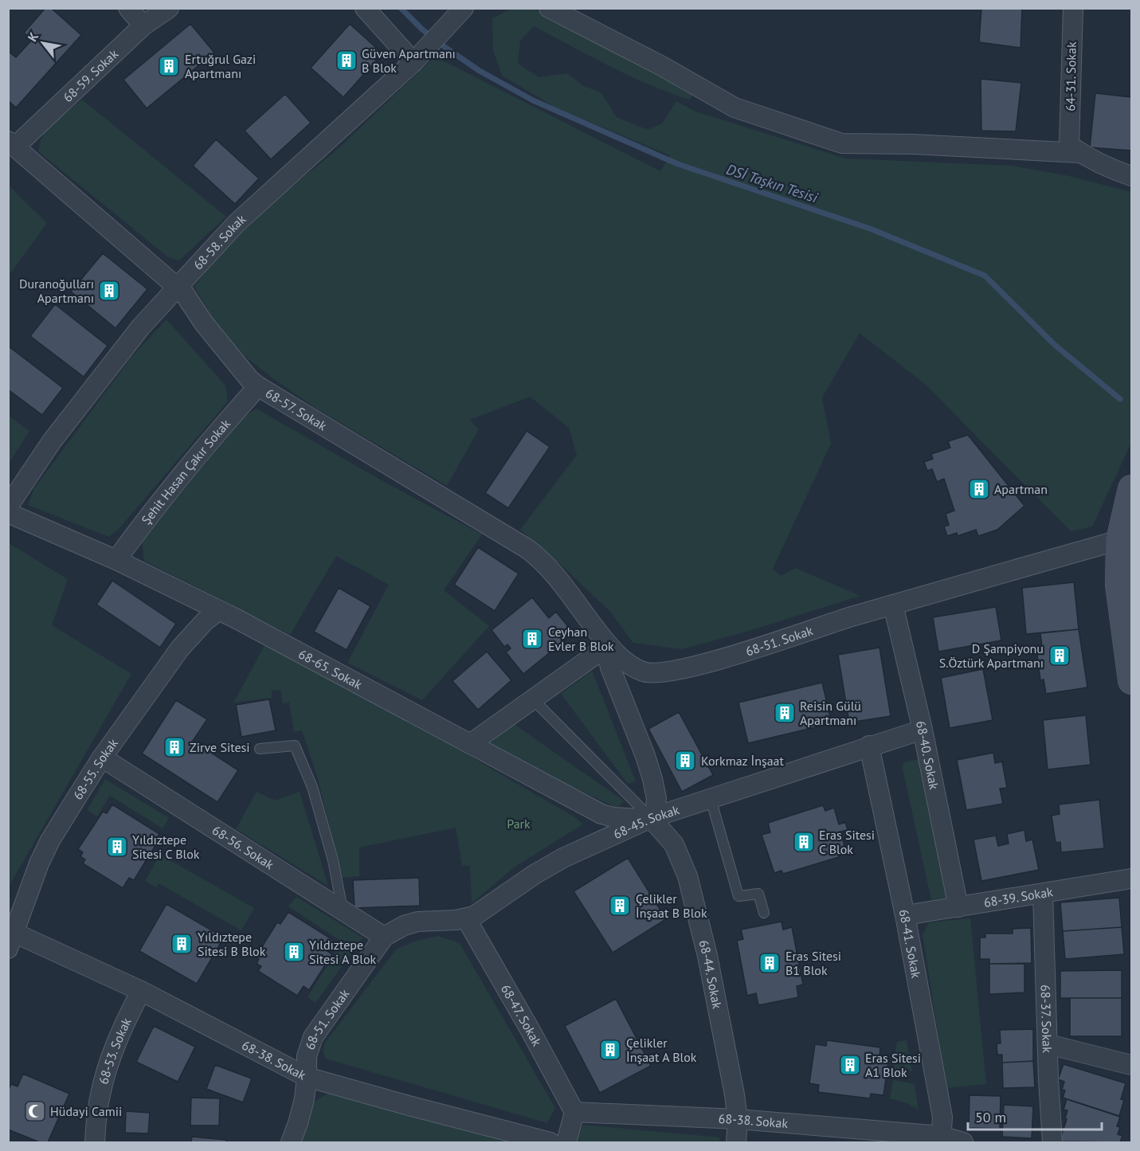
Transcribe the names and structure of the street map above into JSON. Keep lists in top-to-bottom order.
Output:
{
  "streets": {
    "street": [
      "68-59. Sokak",
      "64-31. Sokak",
      "68-58. Sokak",
      "68-57. Sokak",
      "Şehit Hasan Çakır Sokak",
      "68-51. Sokak",
      "68-65. Sokak",
      "68-40. Sokak",
      "68-55. Sokak",
      "68-45. Sokak",
      "68-56. Sokak",
      "68-39. Sokak",
      "68-41. Sokak",
      "68-44. Sokak",
      "68-47. Sokak",
      "68-37. Sokak",
      "68-53. Sokak",
      "68-38. Sokak"
    ]
  },
  "crossings": [
    ["68-59. Sokak", "68-57. Sokak"],
    ["68-58. Sokak", "68-57. Sokak"],
    ["68-57. Sokak", "Şehit Hasan Çakır Sokak"],
    ["68-57. Sokak", "68-51. Sokak"],
    ["Şehit Hasan Çakır Sokak", "68-65. Sokak"],
    ["68-51. Sokak", "68-40. Sokak"],
    ["68-51. Sokak", "68-45. Sokak"],
    ["68-51. Sokak", "68-56. Sokak"],
    ["68-51. Sokak", "68-38. Sokak"],
    ["68-65. Sokak", "68-55. Sokak"],
    ["68-65. Sokak", "68-45. Sokak"],
    ["68-65. Sokak", "68-44. Sokak"],
    ["68-40. Sokak", "68-45. Sokak"],
    ["68-40. Sokak", "68-39. Sokak"],
    ["68-55. Sokak", "68-56. Sokak"],
    ["68-55. Sokak", "68-38. Sokak"],
    ["68-45. Sokak", "68-56. Sokak"],
    ["68-45. Sokak", "68-41. Sokak"],
    ["68-45. Sokak", "68-44. Sokak"],
    ["68-45. Sokak", "68-47. Sokak"],
    ["68-39. Sokak", "68-41. Sokak"],
    ["68-39. Sokak", "68-37. Sokak"],
    ["68-41. Sokak", "68-38. Sokak"],
    ["68-44. Sokak", "68-38. Sokak"],
    ["68-47. Sokak", "68-38. Sokak"],
    ["68-53. Sokak", "68-38. Sokak"]
  ],
  "water": ["DSİ Taşkın Tesisi"],
  "parks": ["Park"],
  "places": {
    "building": [
      "Güven Apartmanı B Blok",
      "Ertuğrul Gazi Apartmanı",
      "Duranoğulları Apartmanı",
      "Apartman",
      "Ceyhan Evler B Blok",
      "D Şampiyonu S.Öztürk Apartmanı",
      "Reisin Gülü Apartmanı",
      "Zirve Sitesi",
      "Korkmaz İnşaat",
      "Eras Sitesi C Blok",
      "Yıldıztepe Sitesi C Blok",
      "Çelikler İnşaat B Blok",
      "Yıldıztepe Sitesi B Blok",
      "Yıldıztepe Sitesi A Blok",
      "Eras Sitesi B1 Blok",
      "Çelikler İnşaat A Blok",
      "Eras Sitesi A1 Blok"
    ],
    "mosque": ["Hüdayi Camii"]
  },
  "scale_bar": "50 m",
  "north": "top left"
}
